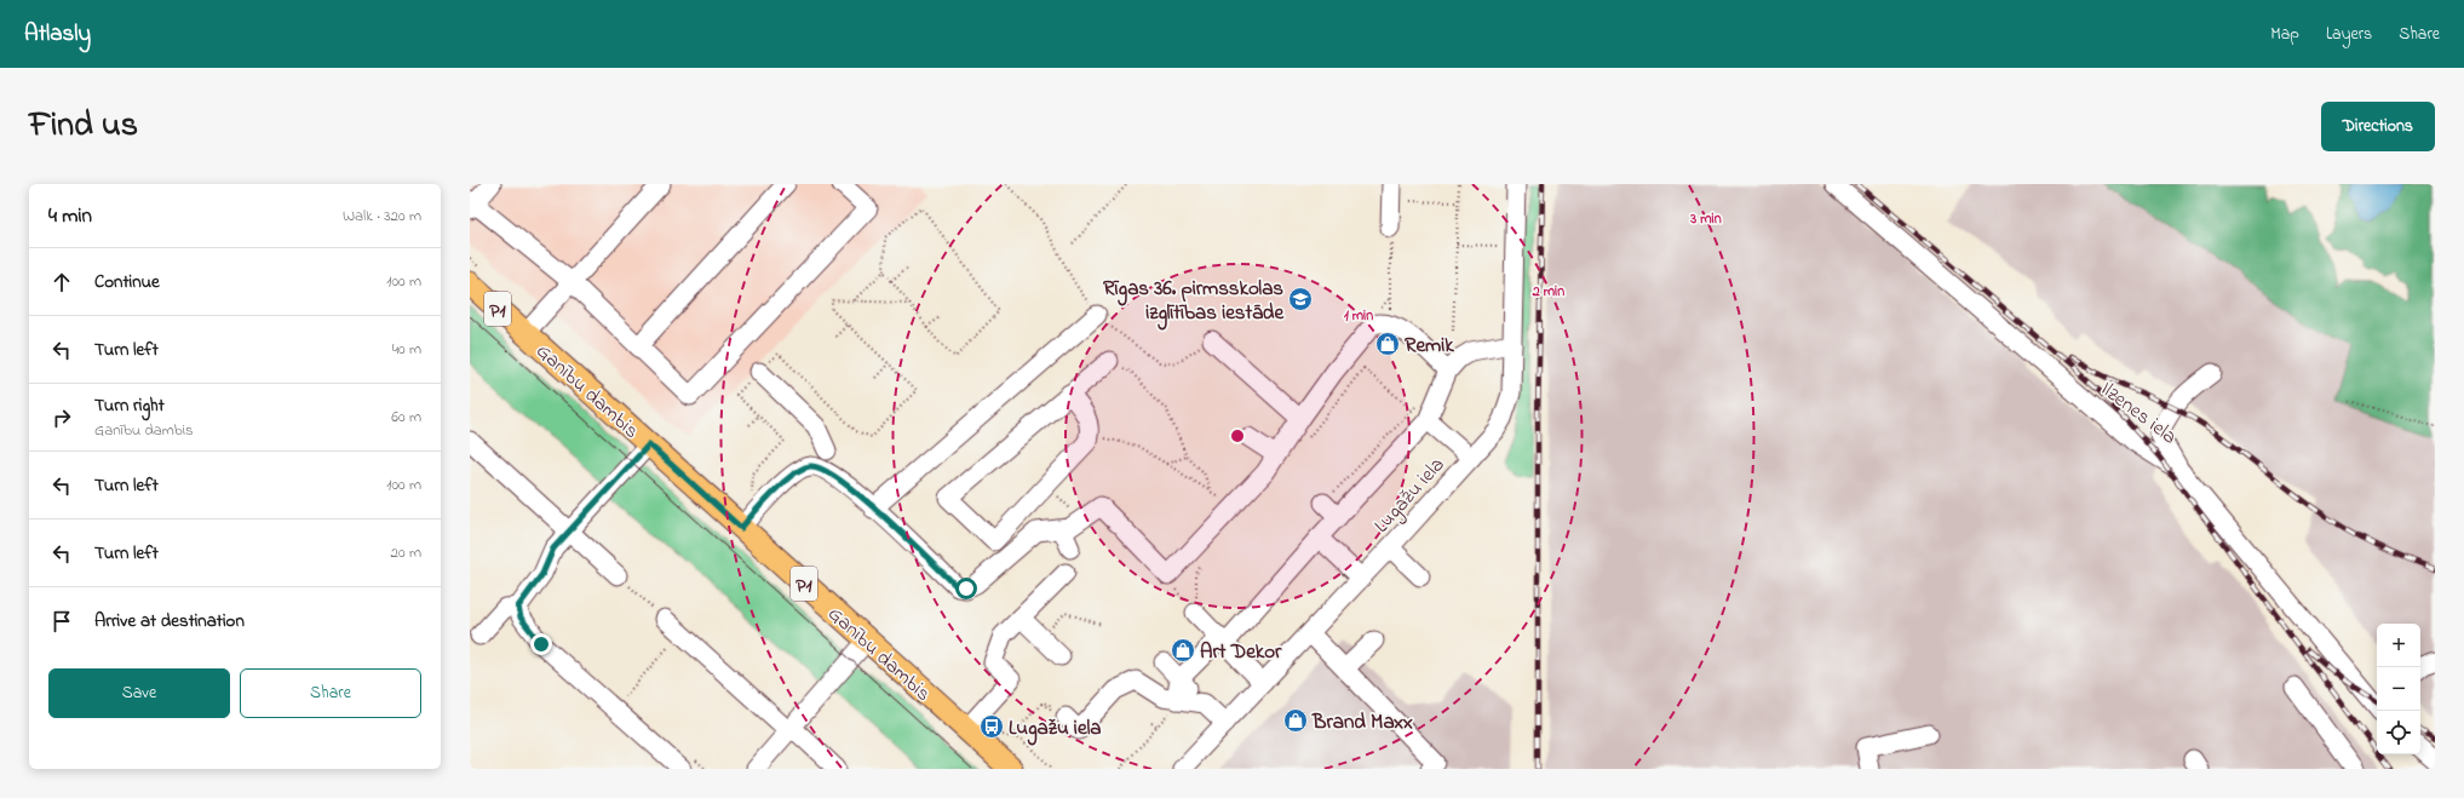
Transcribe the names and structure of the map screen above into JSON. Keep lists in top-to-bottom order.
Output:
{
  "streets": {
    "main road": ["P1", "Ganību dambis"],
    "street": ["Ilzenes iela", "Lugažu iela"]
  },
  "places": {
    "school or university": ["Rīgas 36. pirmsskolas izglītības iestāde"],
    "shop": ["Remik", "Art Dekor", "Brand Maxx"],
    "bus stop": ["Lugažu iela"]
  },
  "page": {
    "header": "Atlasly",
    "nav": ["Map", "Layers", "Share"],
    "title": "Find us",
    "buttons": [
      "Directions",
      ["Save", "Share"]
    ],
    "heading": ["4 min", "Walk · 320 m"],
    "list": [
      ["Continue", "100 m"],
      ["Turn left", "40 m"],
      ["Turn right", "Ganību dambis", "60 m"],
      ["Turn left", "100 m"],
      ["Turn left", "20 m"],
      "Arrive at destination"
    ],
    "map_buttons": ["+", "−"]
  },
  "rings": ["3 min", "2 min", "1 min"]
}
